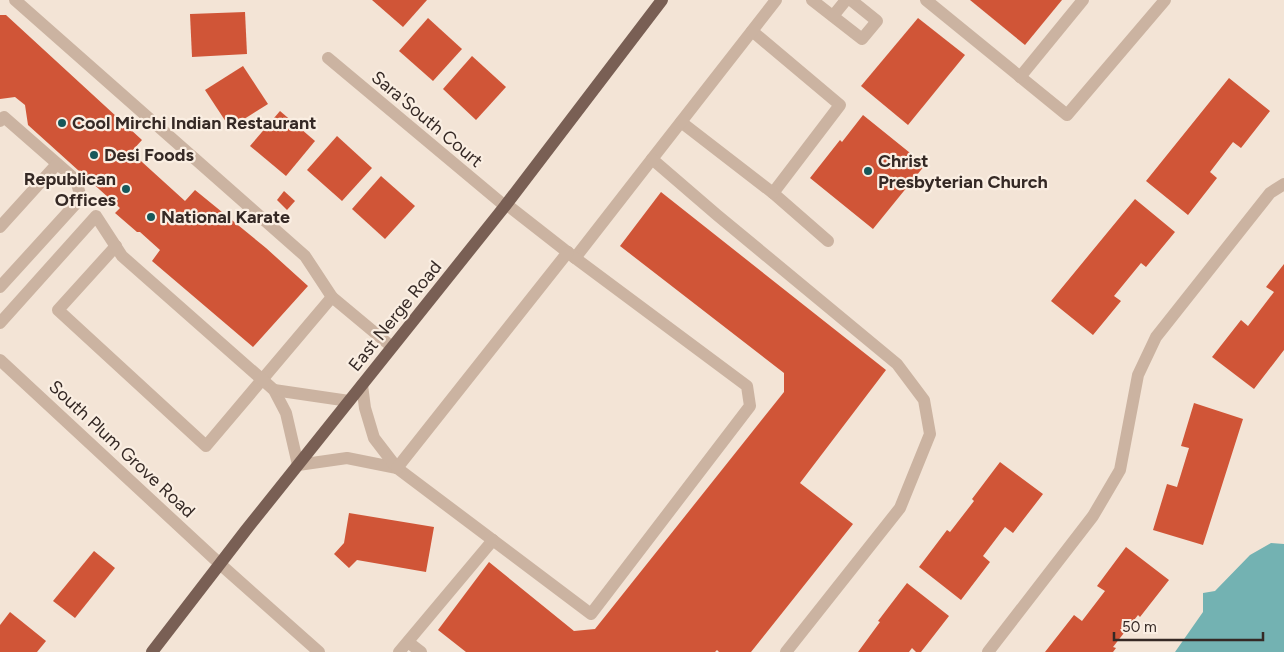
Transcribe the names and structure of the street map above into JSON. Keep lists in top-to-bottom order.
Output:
{
  "streets": {
    "main road": ["East Nerge Road"],
    "street": ["Sara'South Court", "South Plum Grove Road"]
  },
  "crossings": [
    ["Sara'South Court", "East Nerge Road"],
    ["East Nerge Road", "South Plum Grove Road"]
  ],
  "places": [
    "Cool Mirchi Indian Restaurant",
    "Desi Foods",
    "Christ Presbyterian Church",
    "Republican Offices",
    "National Karate"
  ],
  "scale_bar": "50 m"
}
